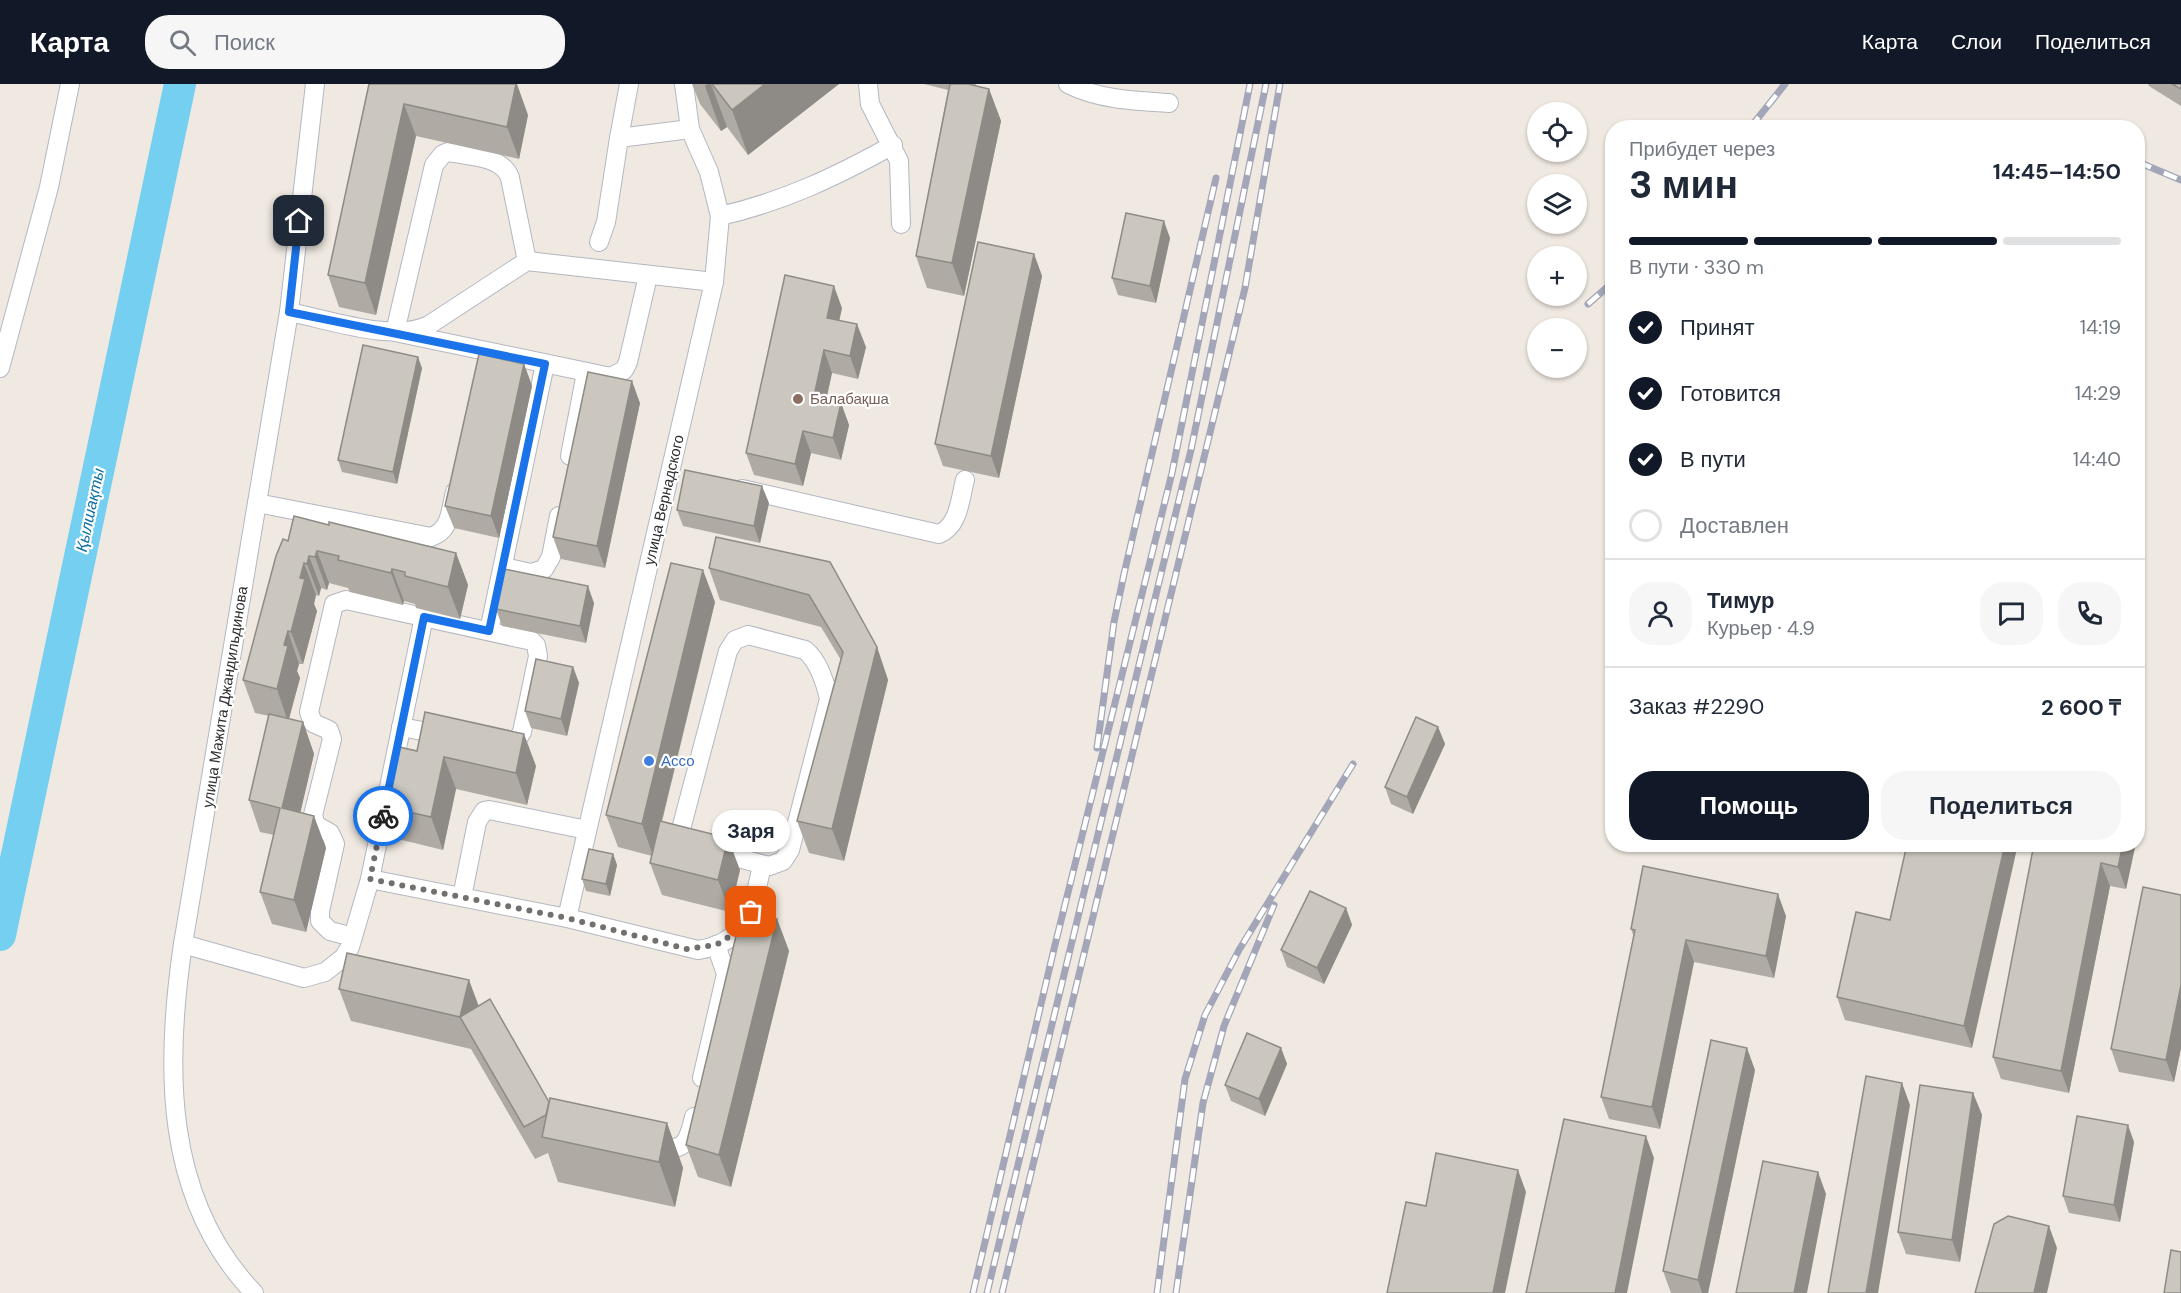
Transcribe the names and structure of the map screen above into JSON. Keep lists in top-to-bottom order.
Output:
{
  "streets": {
    "street": ["улица Вернадского", "улица Мажита Джандильдинова"]
  },
  "water": ["Қылшақты"],
  "places": ["Балабақша", "Ассо", "Заря"],
  "page": {
    "header": "Карта",
    "search": "Поиск",
    "nav": ["Карта", "Слои", "Поделиться"],
    "map_buttons": ["+", "−"],
    "heading": ["3 мин", "Прибудет через", "14:45–14:50"],
    "panel": [
      "Тимур",
      "Курьер · 4.9",
      "Заказ #2290",
      "2 600 ₸"
    ],
    "bar": "В пути · 330 m",
    "list": [
      ["Принят", "14:19"],
      ["Готовится", "14:29"],
      ["В пути", "14:40"],
      "Доставлен"
    ],
    "buttons": ["Помощь", "Поделиться"],
    "bubble": "Заря"
  }
}
